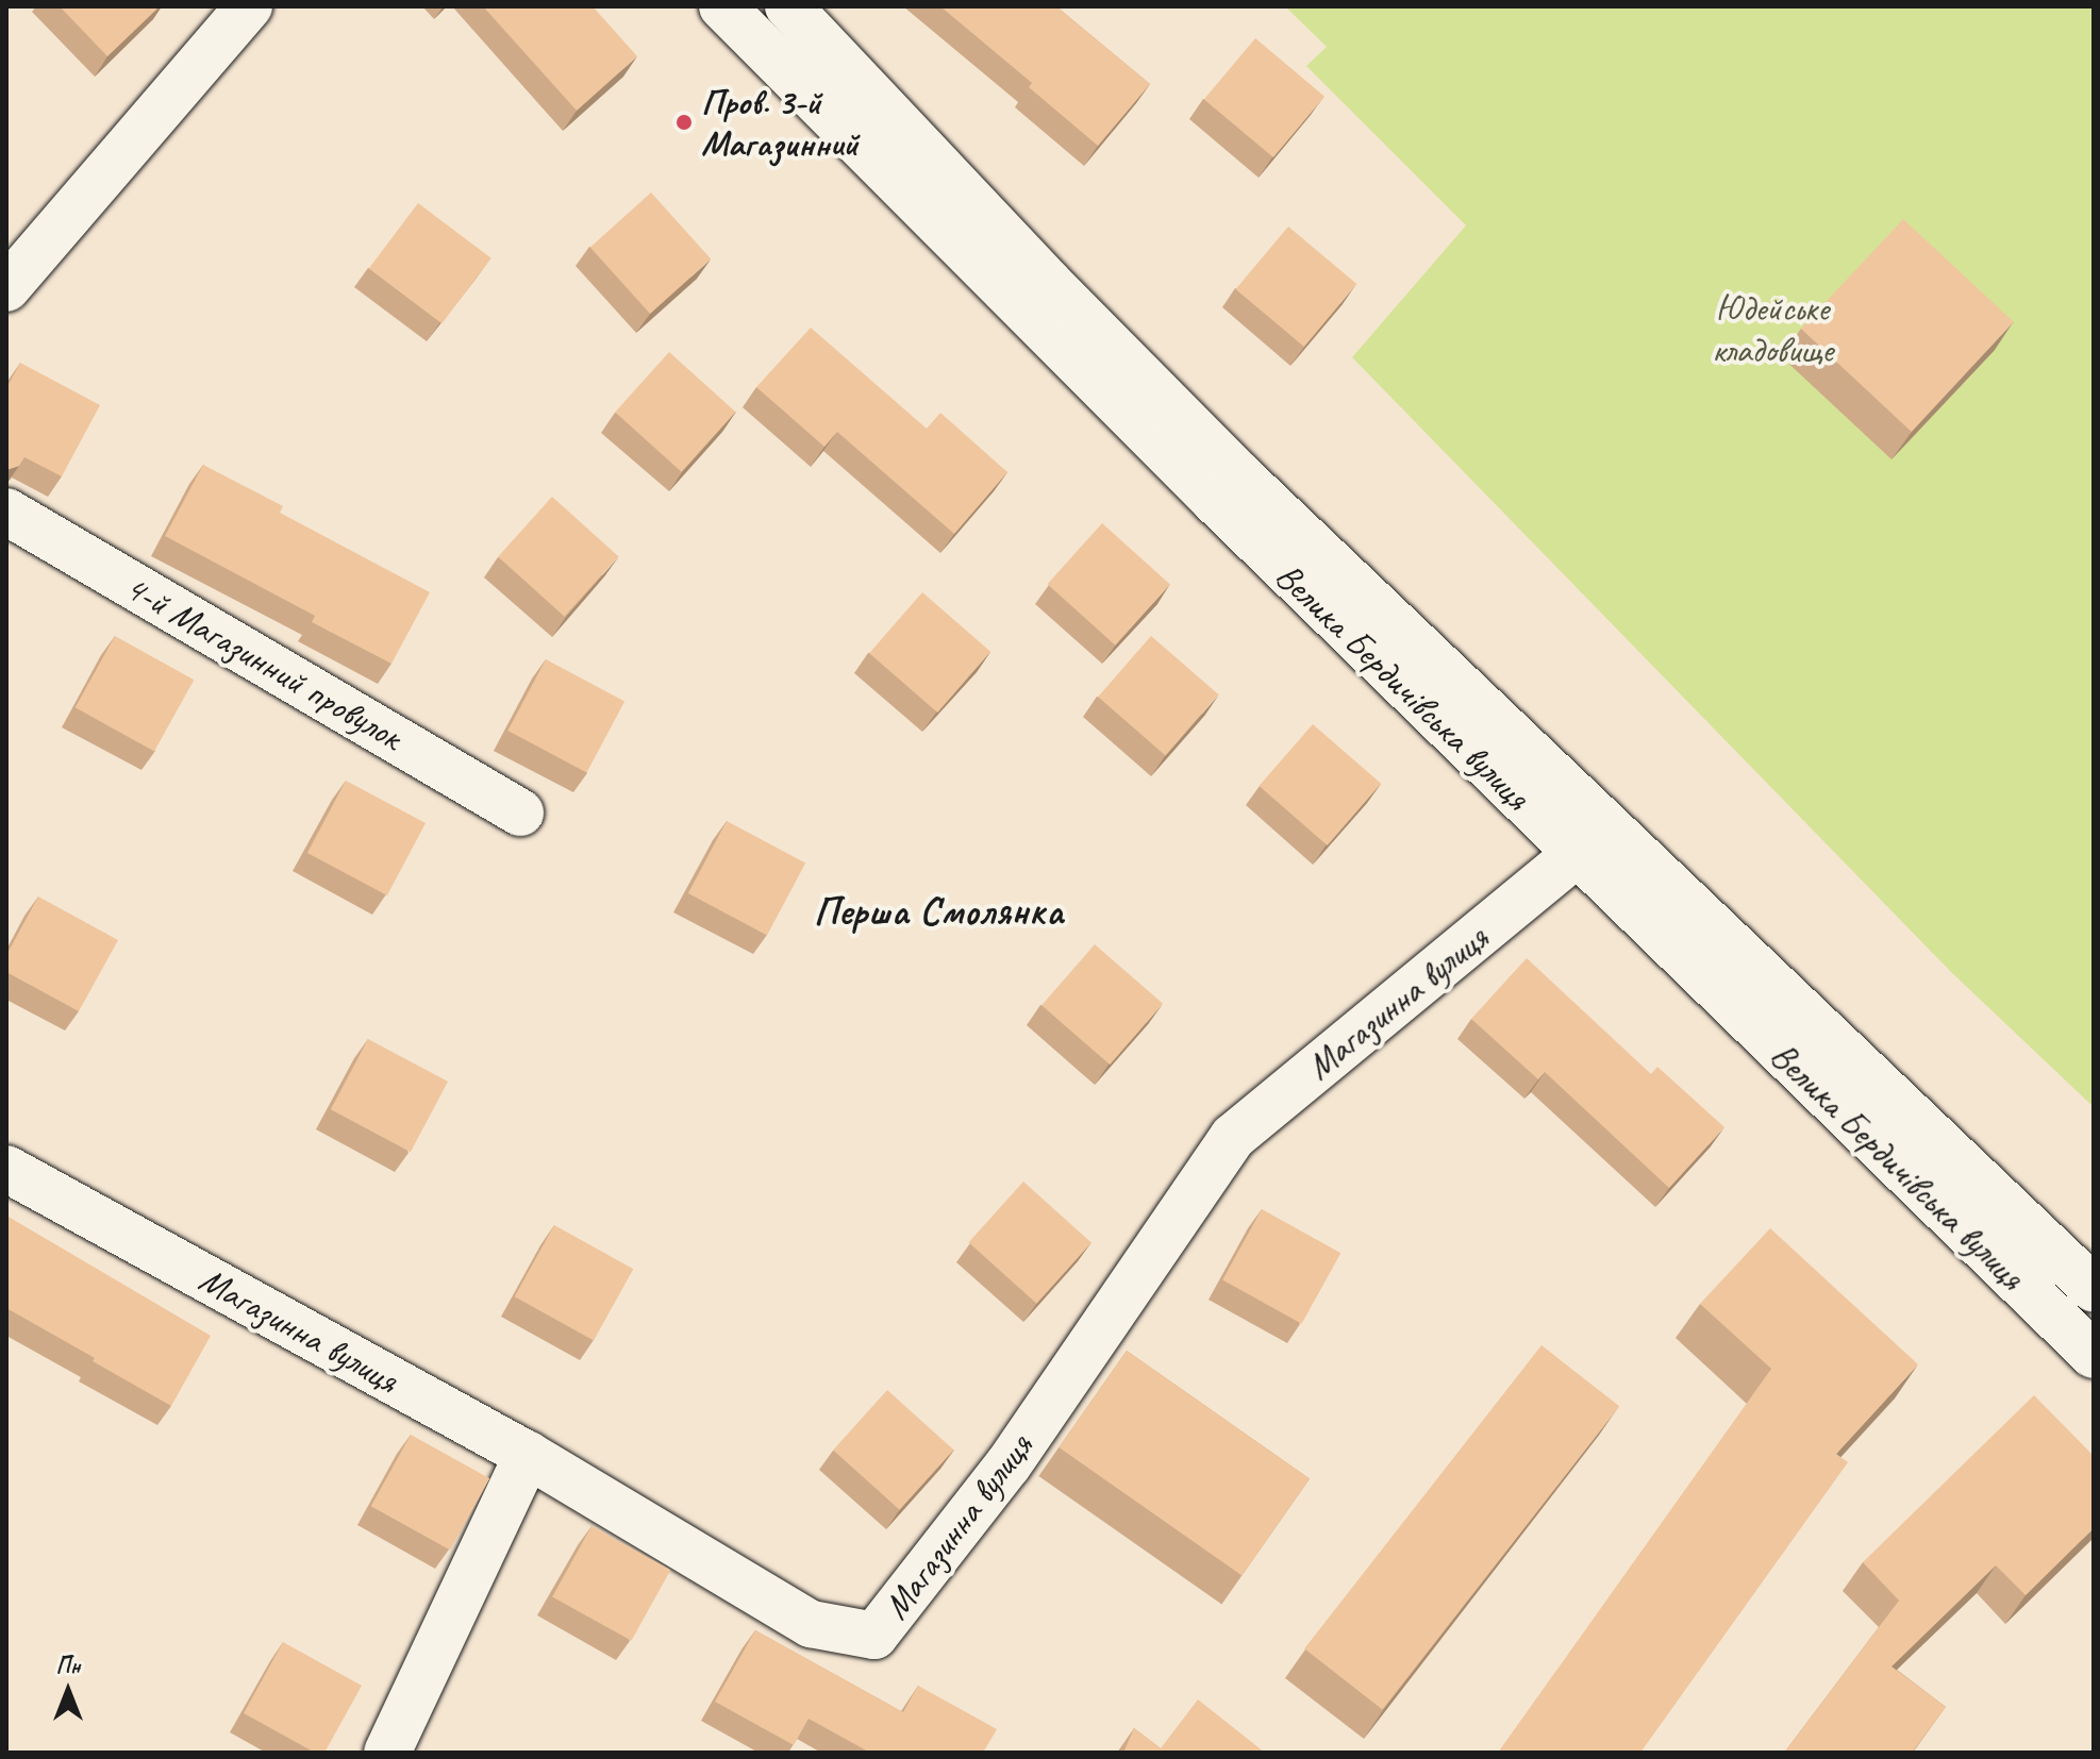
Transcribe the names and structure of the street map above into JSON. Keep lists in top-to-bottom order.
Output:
{
  "streets": {
    "main road": ["4-й Магазинний провулок", "Велика Бердичівська вулиця", "Магазинна вулиця"]
  },
  "crossings": [
    ["Велика Бердичівська вулиця", "Магазинна вулиця"]
  ],
  "districts": ["Перша Смолянка"],
  "parks": ["Юдейське кладовище"],
  "places": ["Пров. 3-й Магазинний"],
  "north": "top"
}
